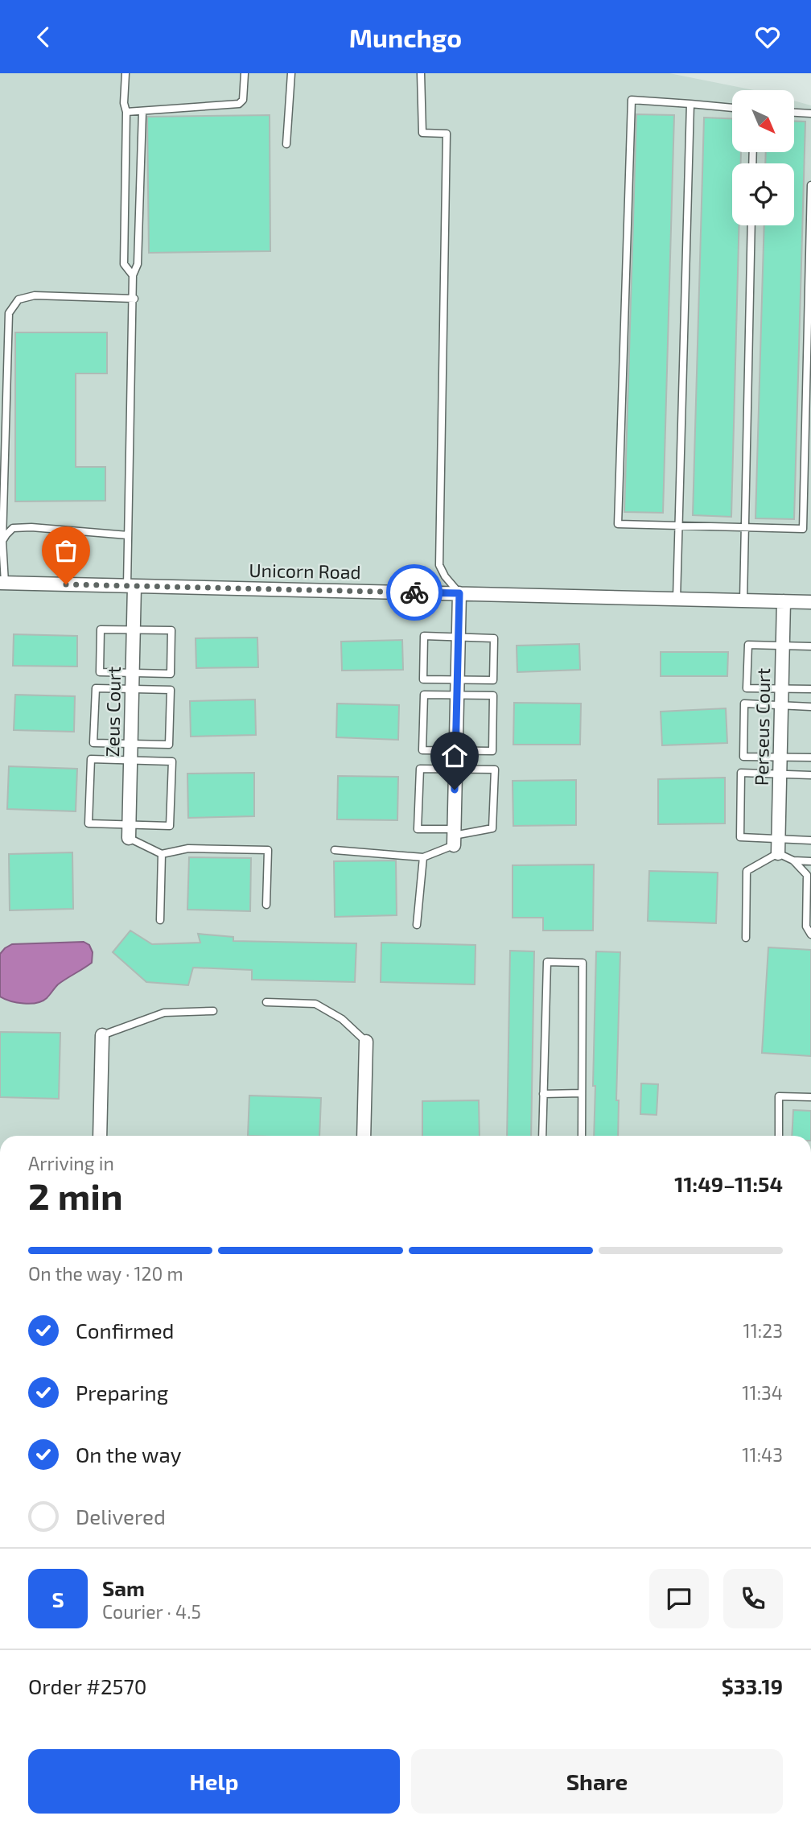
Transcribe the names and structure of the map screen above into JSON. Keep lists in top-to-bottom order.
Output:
{
  "streets": {
    "street": ["Unicorn Road", "Zeus Court", "Perseus Court"]
  },
  "crossings": [
    ["Unicorn Road", "Zeus Court"],
    ["Unicorn Road", "Perseus Court"]
  ],
  "north": "bottom right",
  "page": {
    "header": "Munchgo",
    "heading": ["2 min", "Arriving in", "11:49–11:54"],
    "panel": [
      "Sam",
      "Courier · 4.5",
      "Order #2570",
      "$33.19"
    ],
    "bar": "On the way · 120 m",
    "list": [
      ["Confirmed", "11:23"],
      ["Preparing", "11:34"],
      ["On the way", "11:43"],
      "Delivered"
    ],
    "round": "S",
    "buttons": ["Help", "Share"]
  }
}
